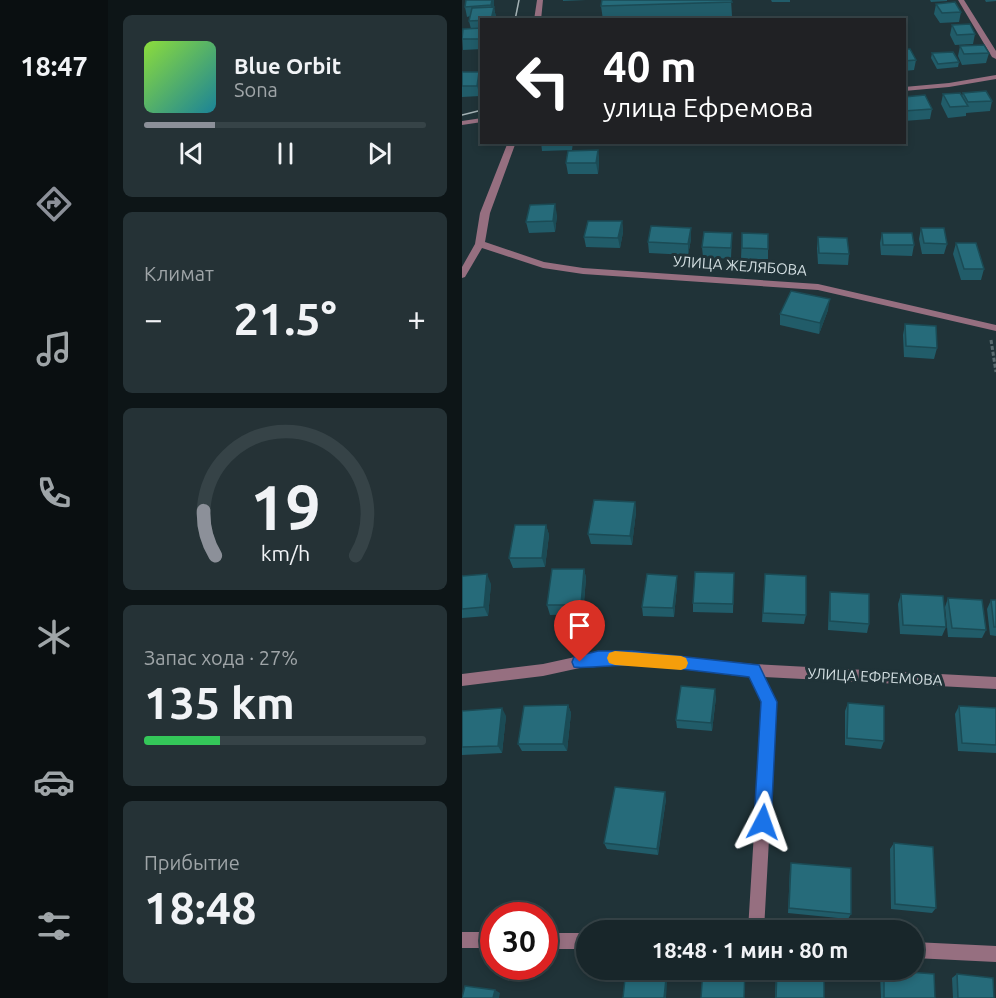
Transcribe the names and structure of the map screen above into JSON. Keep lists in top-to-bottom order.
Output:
{
  "streets": {
    "street": ["УЛИЦА ЖЕЛЯБОВА", "УЛИЦА ЕФРЕМОВА"]
  },
  "page": {
    "tabs": "18:47",
    "turn": ["40 m", "улица Ефремова"],
    "song": ["Blue Orbit", "Sona"],
    "tile": [
      "Климат",
      ["Запас хода · 27%", "135 km"],
      ["Прибытие", "18:48"]
    ],
    "heat": ["−", "21.5°", "+"],
    "limit": "30",
    "trip": "18:48 · 1 мин · 80 m",
    "gauge": ["19", "km/h"]
  }
}
